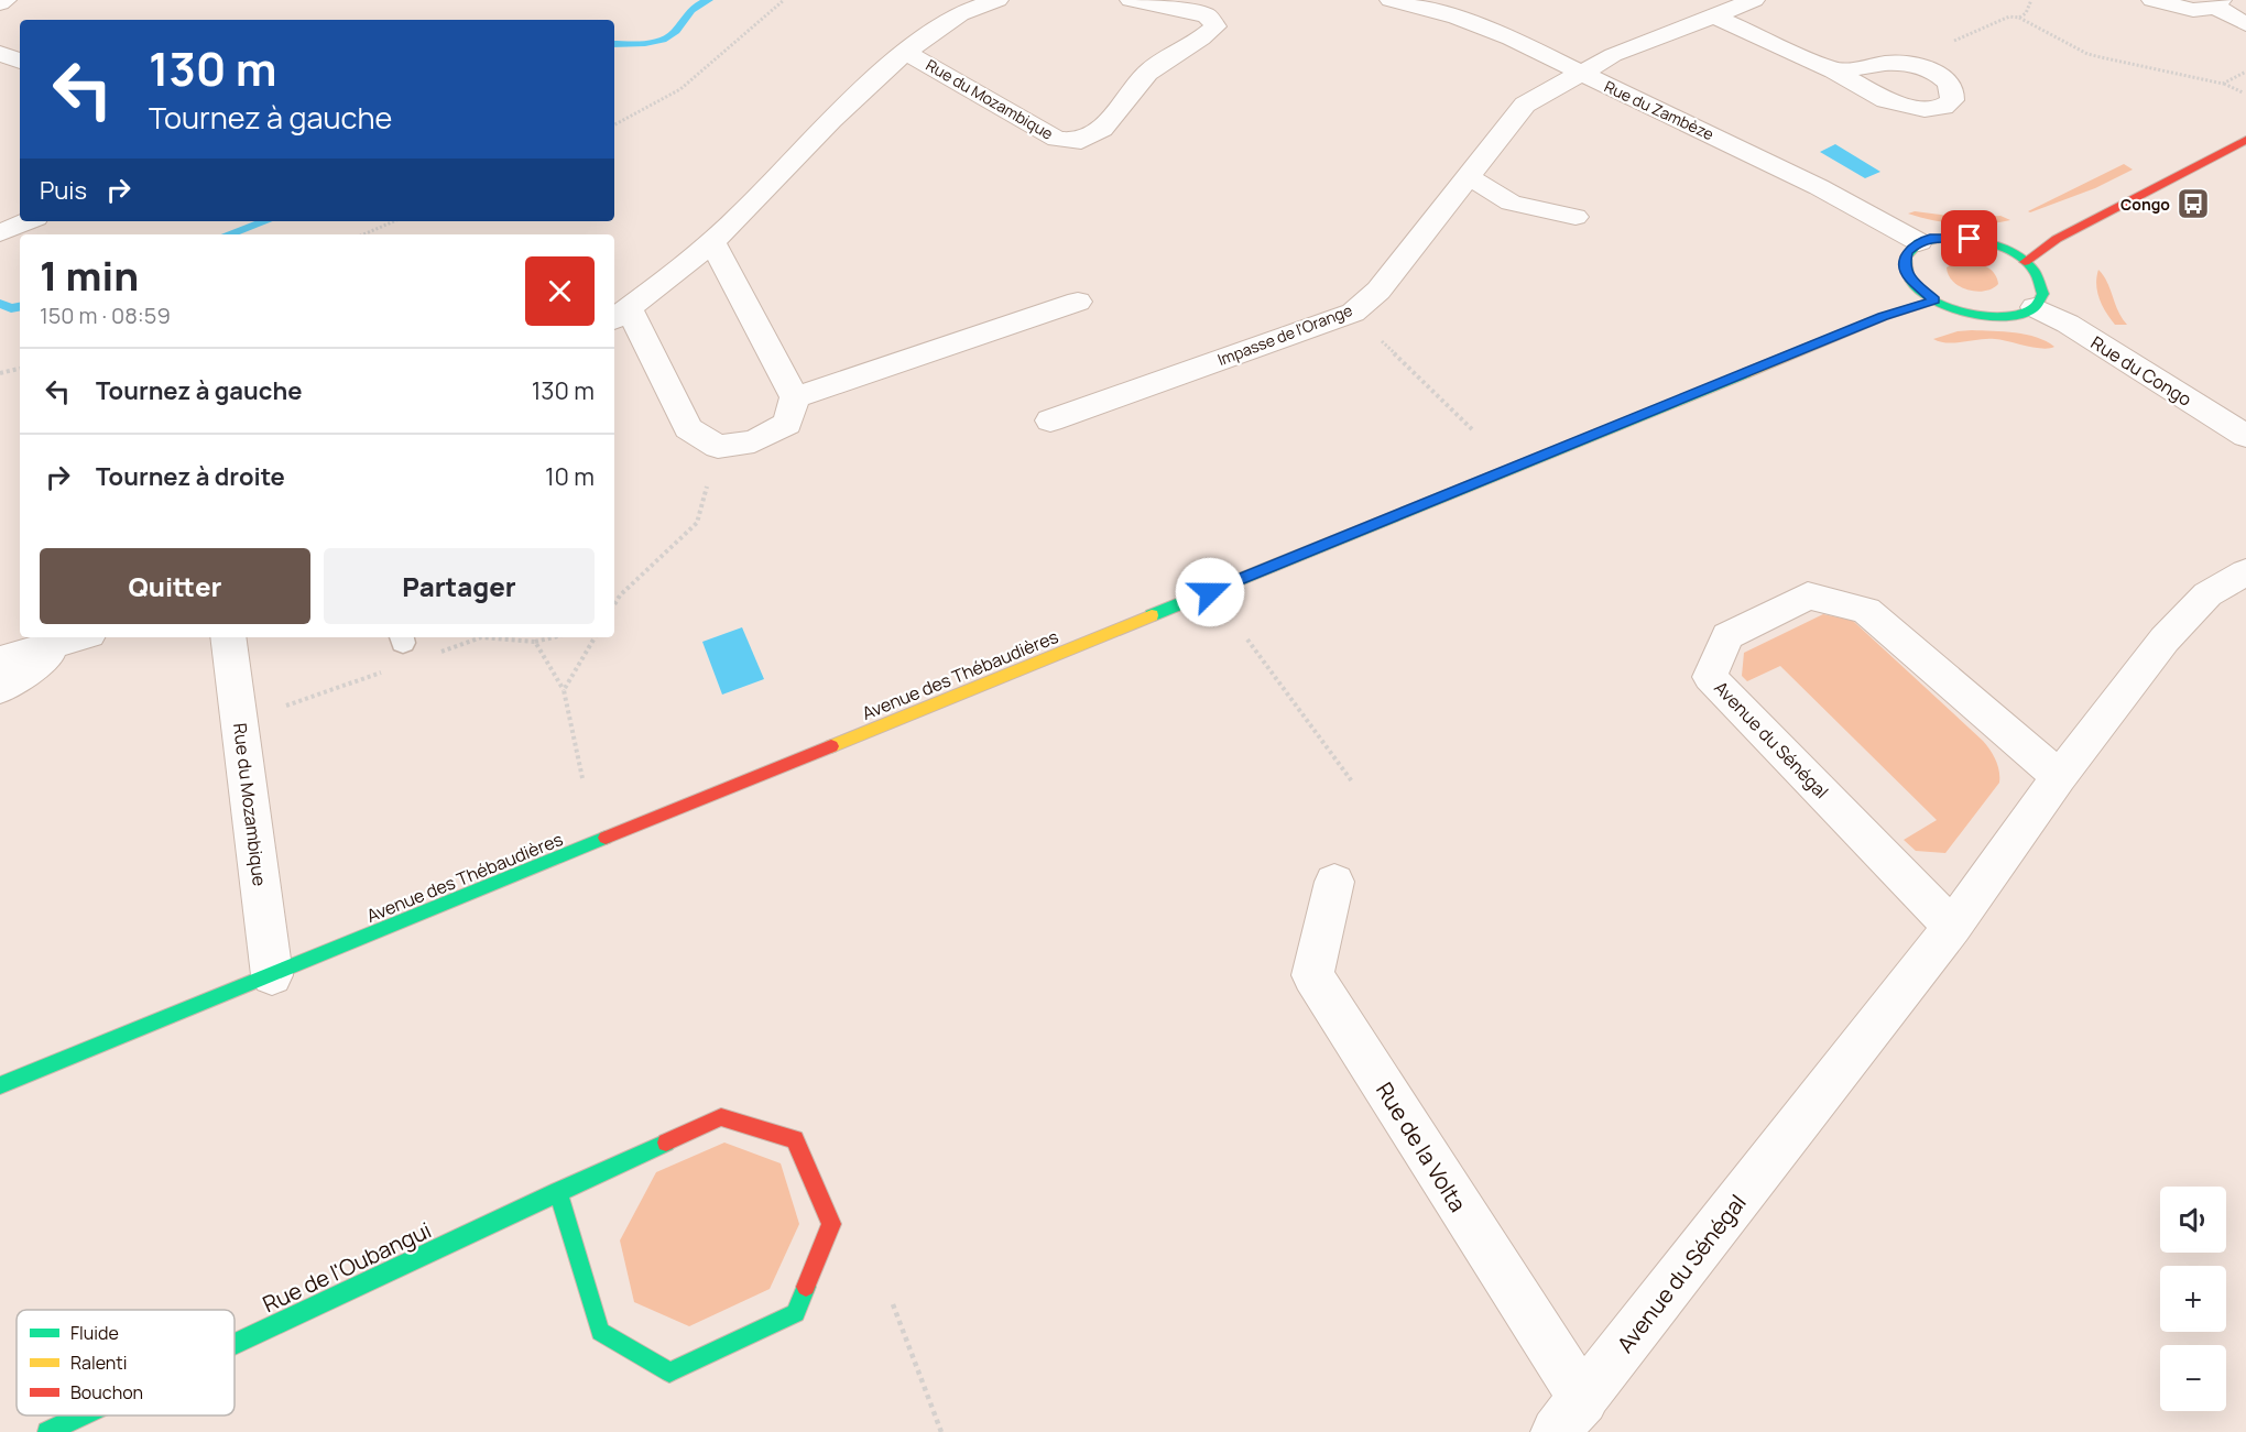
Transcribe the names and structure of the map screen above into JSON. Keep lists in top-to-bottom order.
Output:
{
  "streets": {
    "street": [
      "Rue du Mozambique",
      "Rue du Zambèze",
      "Impasse de l'Orange",
      "Rue du Congo",
      "Avenue des Thébaudières",
      "Avenue du Sénégal",
      "Rue de la Volta",
      "Rue de l'Oubangui"
    ]
  },
  "crossings": [
    ["Rue du Mozambique", "Avenue des Thébaudières"],
    ["Rue du Zambèze", "Impasse de l'Orange"],
    ["Avenue du Sénégal", "Rue de la Volta"]
  ],
  "places": {
    "bus stop": ["Congo"]
  },
  "legend": ["Fluide", "Ralenti", "Bouchon"],
  "page": {
    "turn": ["130 m", "Tournez à gauche"],
    "then": "Puis",
    "heading": ["1 min", "150 m · 08:59"],
    "list": [
      {
        "name": "Tournez à gauche",
        "value": "130 m"
      },
      {
        "name": "Tournez à droite",
        "value": "10 m"
      }
    ],
    "buttons": ["Quitter", "Partager"],
    "map_buttons": ["+", "−"]
  }
}
